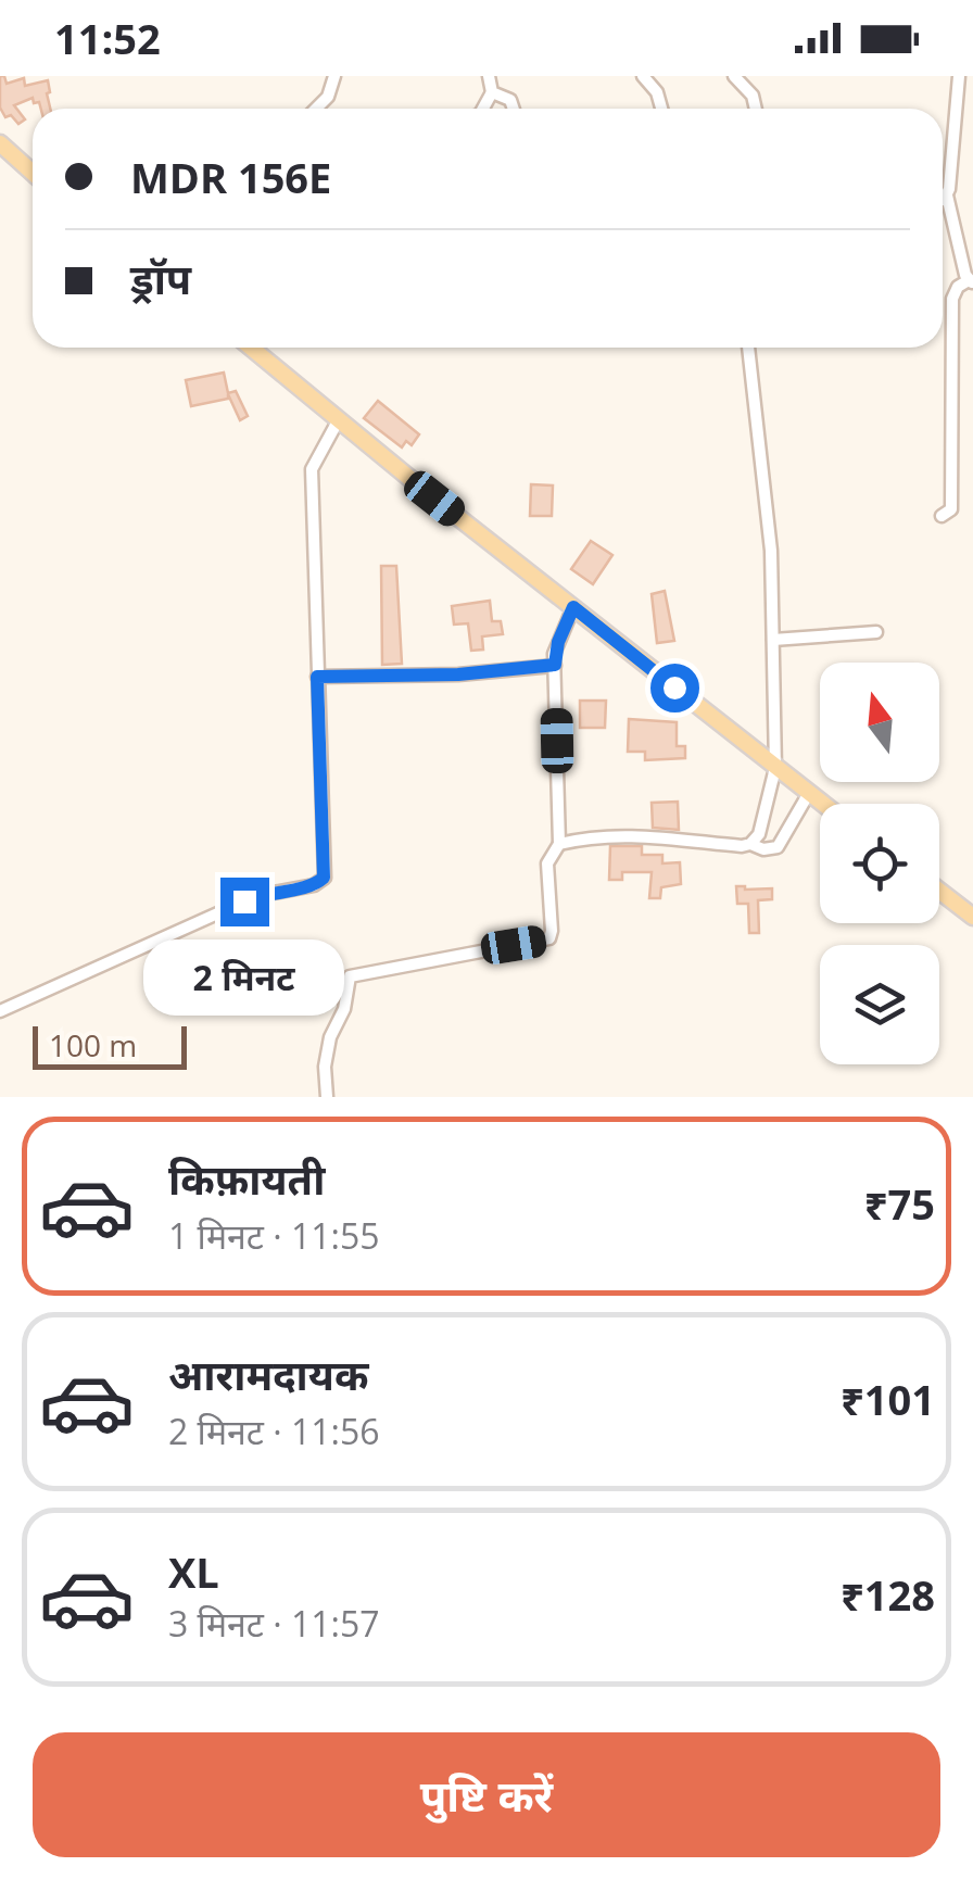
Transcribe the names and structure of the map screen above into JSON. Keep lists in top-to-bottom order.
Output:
{
  "scale_bar": "100 m",
  "north": "top",
  "page": {
    "status": "11:52",
    "banner": ["MDR 156E", "ड्रॉप"],
    "bubble": "2 मिनट",
    "scale": "100 m",
    "list": [
      {
        "name": "किफ़ायती",
        "note": "1 मिनट · 11:55",
        "value": "₹75"
      },
      {
        "name": "आरामदायक",
        "note": "2 मिनट · 11:56",
        "value": "₹101"
      },
      {
        "name": "XL",
        "note": "3 मिनट · 11:57",
        "value": "₹128"
      }
    ],
    "buttons": "पुष्टि करें"
  }
}
